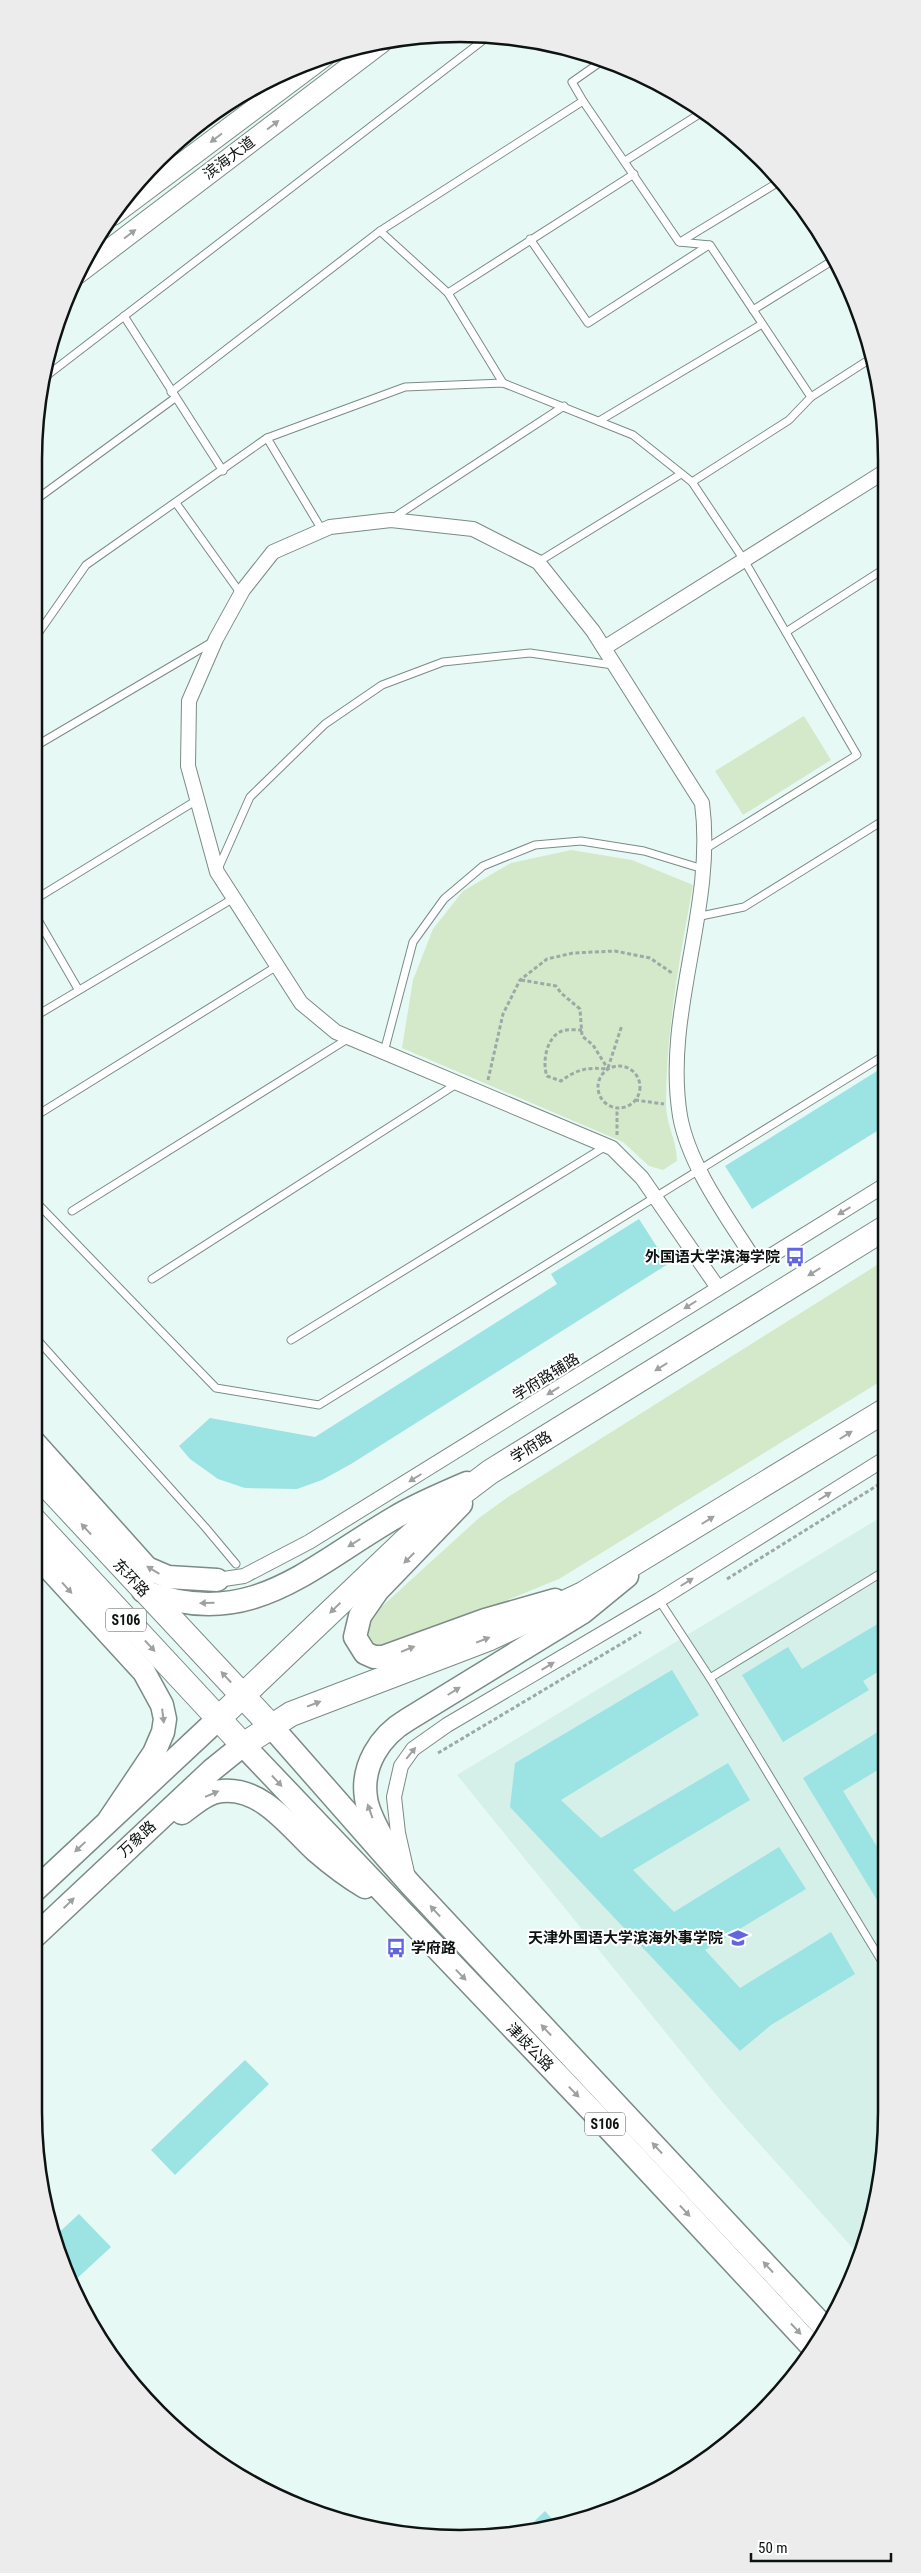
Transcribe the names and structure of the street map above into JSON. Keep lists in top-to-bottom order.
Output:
{
  "streets": {
    "highway": ["学府路", "东环路", "S106"],
    "main road": ["滨海大道", "万象路", "津歧公路"],
    "street": ["学府路辅路"]
  },
  "crossings": [
    ["学府路", "东环路"],
    ["学府路", "S106"],
    ["东环路", "津歧公路"],
    ["S106", "万象路"],
    ["S106", "津歧公路"],
    ["万象路", "津歧公路"]
  ],
  "one_way": ["学府路辅路"],
  "places": {
    "bus stop": ["外国语大学滨海学院", "学府路"],
    "school or university": ["天津外国语大学滨海外事学院"]
  },
  "scale_bar": "50 m"
}
